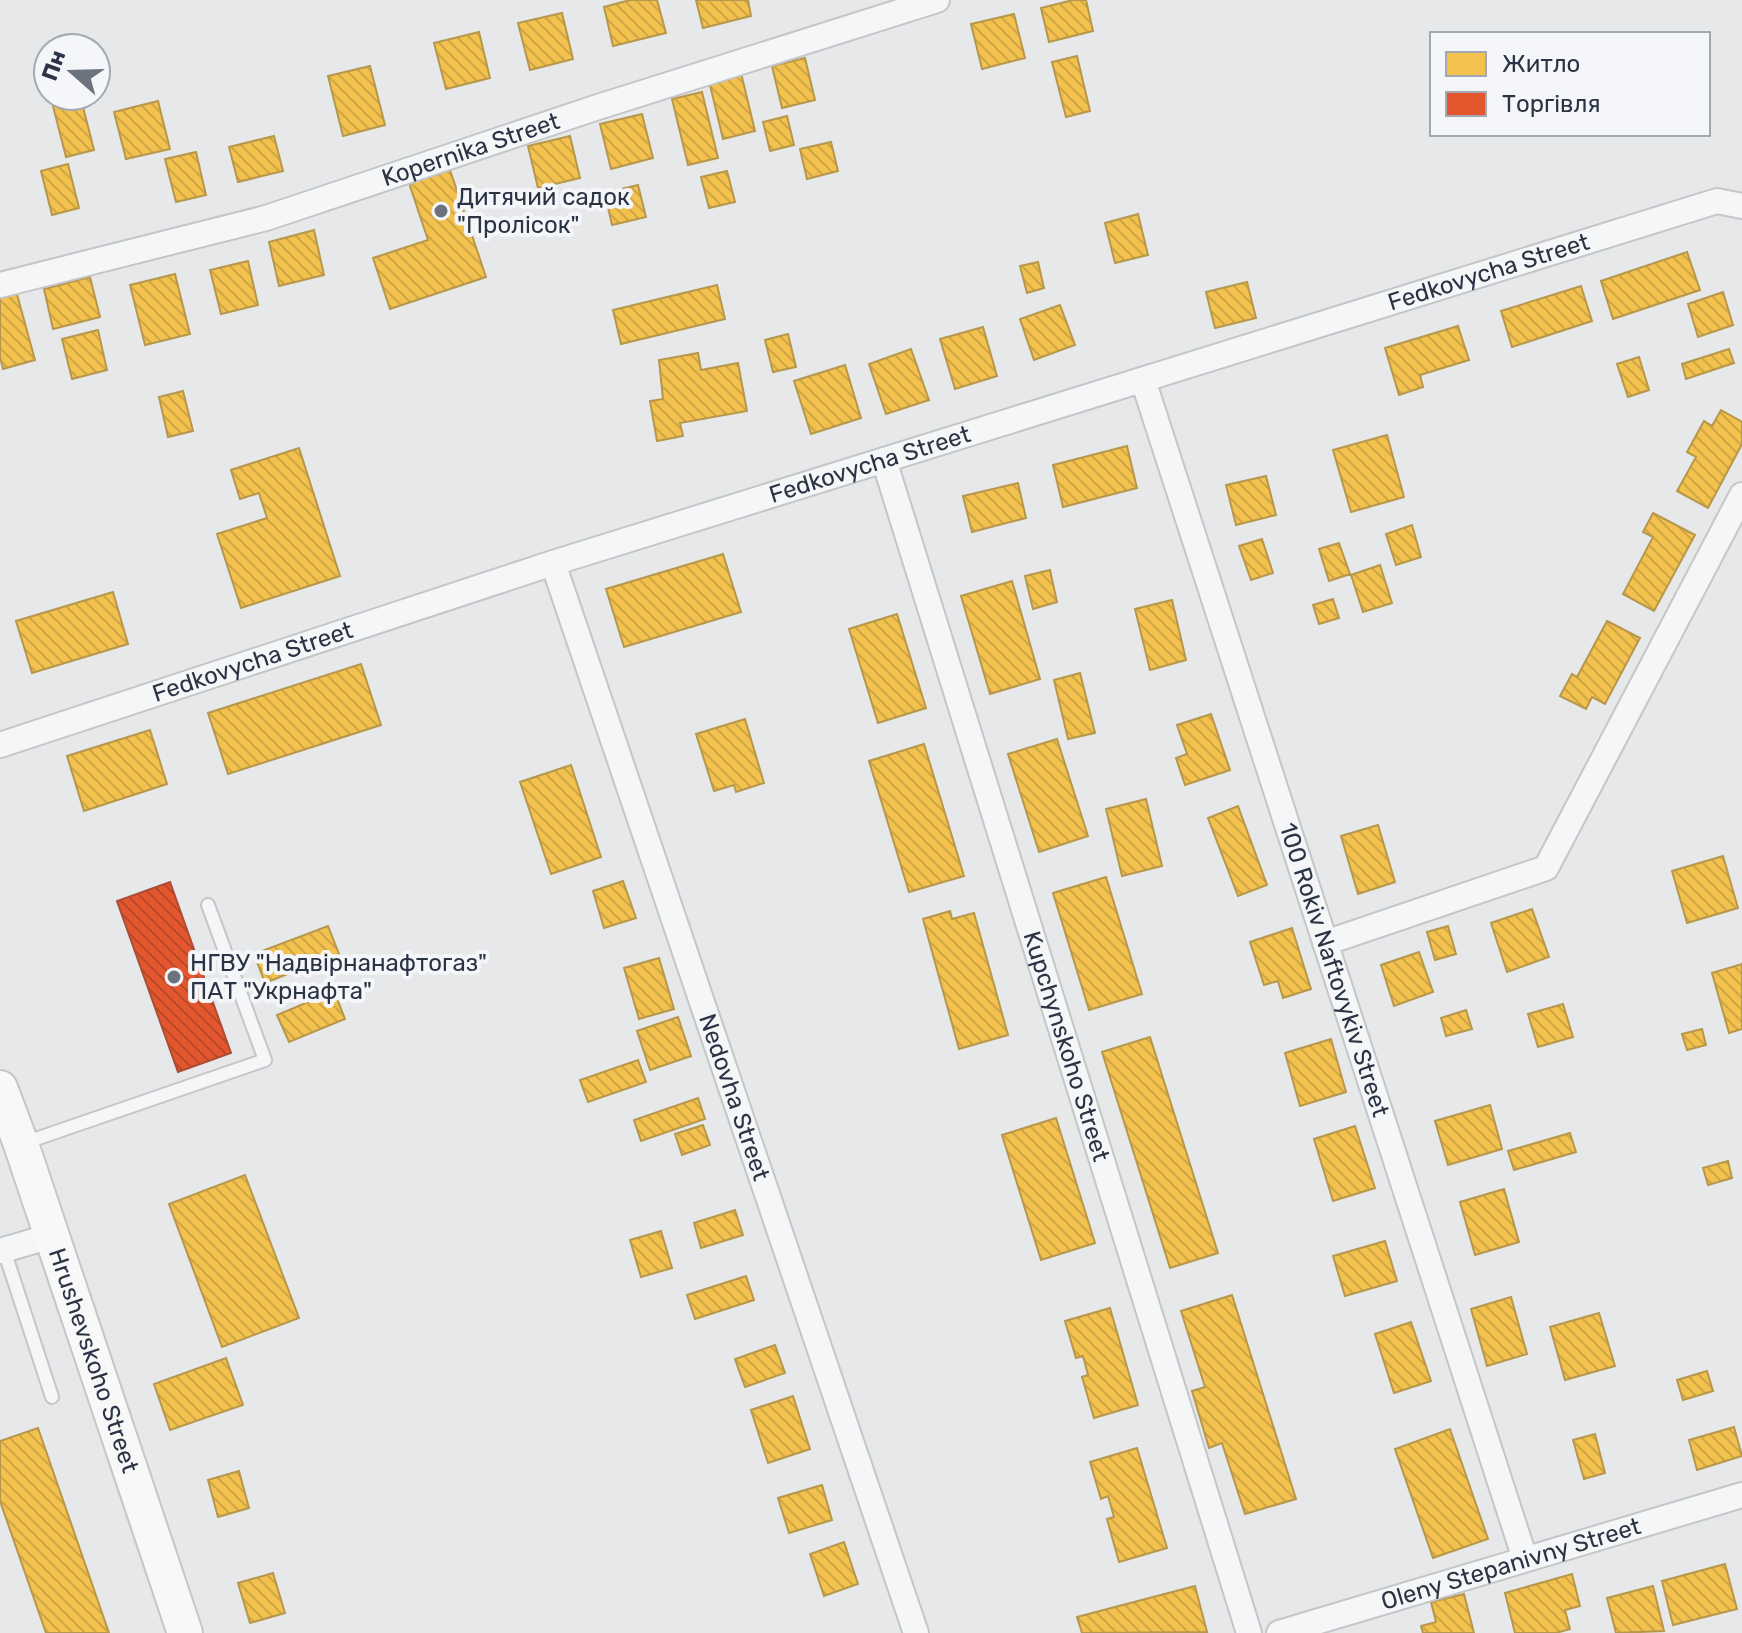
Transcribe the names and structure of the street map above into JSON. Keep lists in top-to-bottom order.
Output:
{
  "streets": {
    "street": [
      "Kopernika Street",
      "Fedkovycha Street",
      "100 Rokiv Naftovykiv Street",
      "Kupchynskoho Street",
      "Nedovha Street",
      "Hrushevskoho Street",
      "Oleny Stepanivny Street"
    ]
  },
  "crossings": [
    ["Fedkovycha Street", "100 Rokiv Naftovykiv Street"],
    ["Fedkovycha Street", "Kupchynskoho Street"],
    ["Fedkovycha Street", "Nedovha Street"],
    ["100 Rokiv Naftovykiv Street", "Oleny Stepanivny Street"]
  ],
  "places": ["Дитячий садок \"Пролісок\"", "НГВУ \"Надвірнанафтогаз\" ПАТ \"Укрнафта\""],
  "legend": ["Житло", "Торгівля"],
  "north": "left"
}
